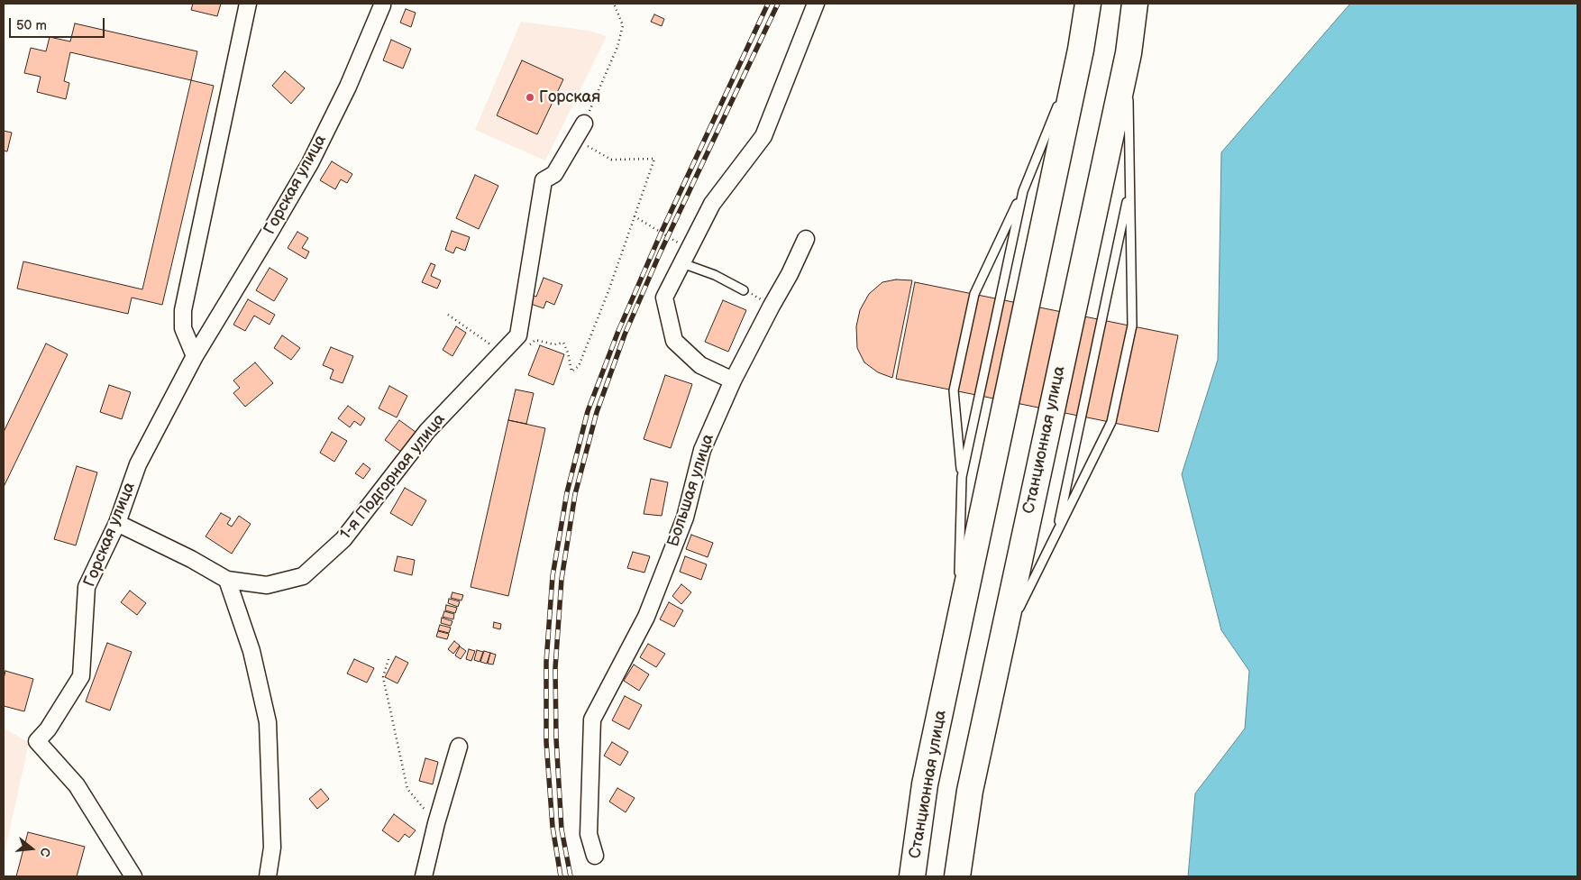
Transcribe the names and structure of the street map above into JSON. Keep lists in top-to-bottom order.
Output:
{
  "streets": {
    "main road": ["Станционная улица"],
    "street": ["Горская улица", "1-я Подгорная улица", "Большая улица"]
  },
  "crossings": [
    ["Горская улица", "1-я Подгорная улица"]
  ],
  "places": ["Горская"],
  "scale_bar": "50 m",
  "north": "right"
}
